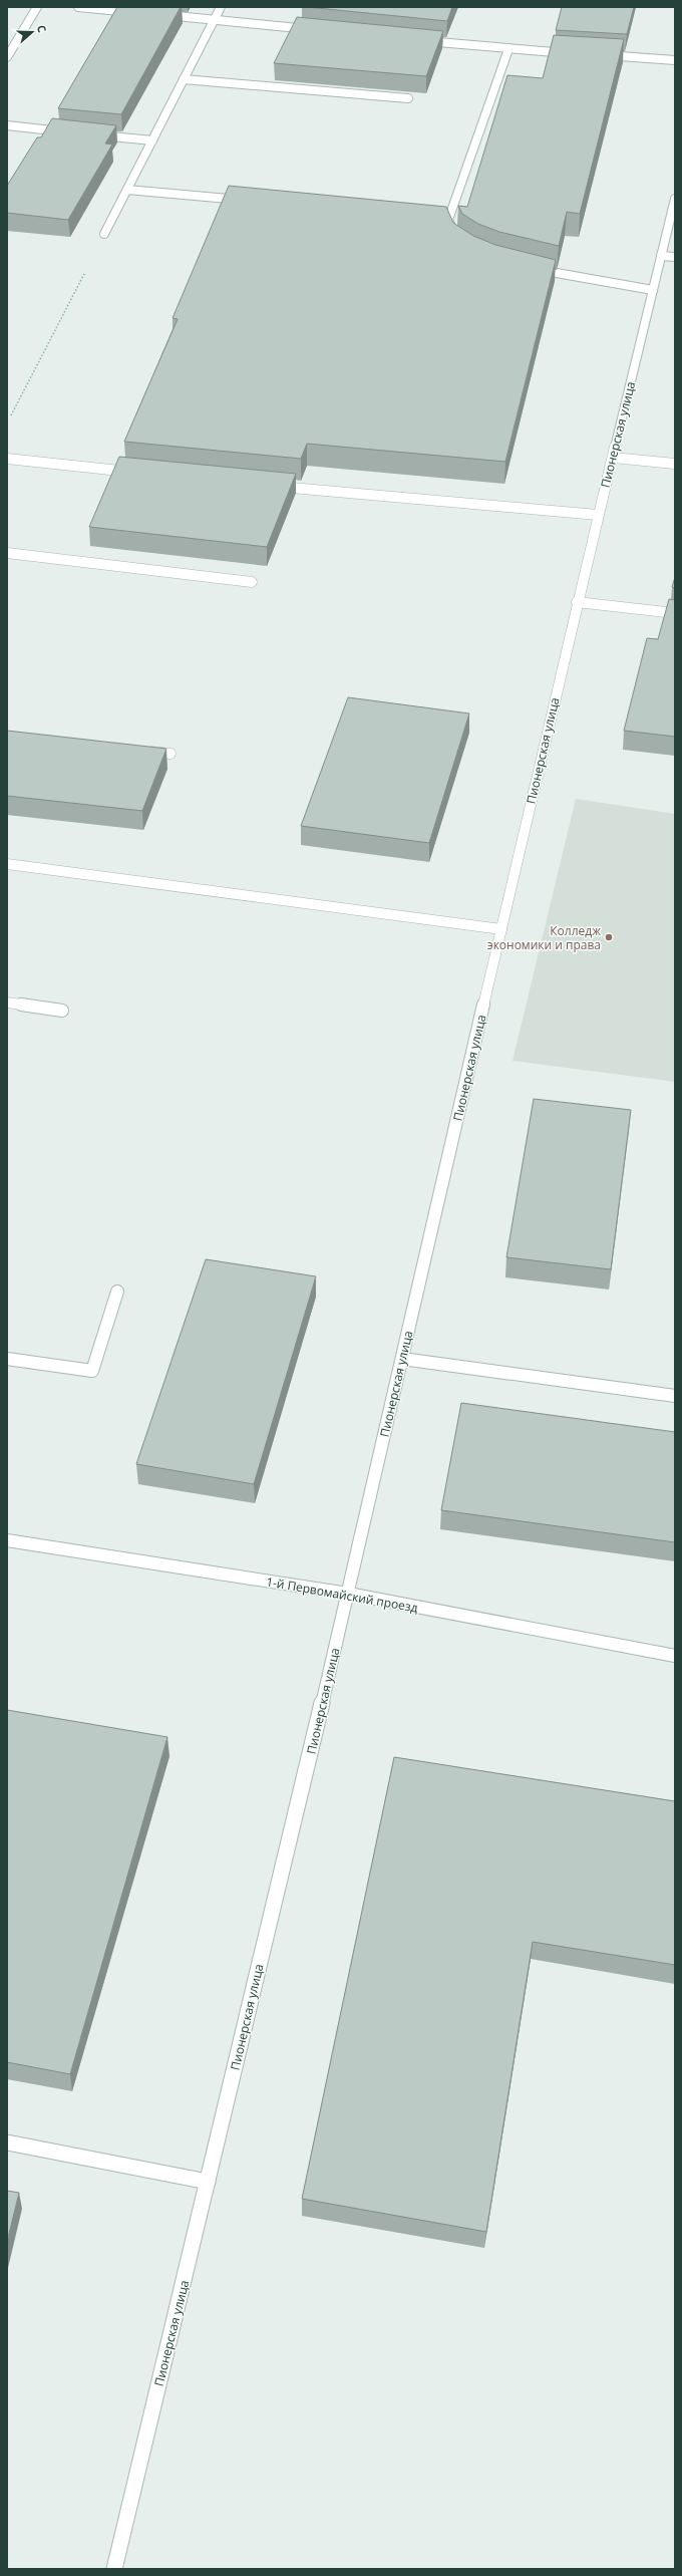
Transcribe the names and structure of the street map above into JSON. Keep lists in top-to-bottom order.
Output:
{
  "streets": {
    "street": ["Пионерская улица", "1-й Первомайский проезд"]
  },
  "crossings": [
    ["Пионерская улица", "1-й Первомайский проезд"]
  ],
  "places": ["Колледж экономики и права"],
  "north": "right"
}
